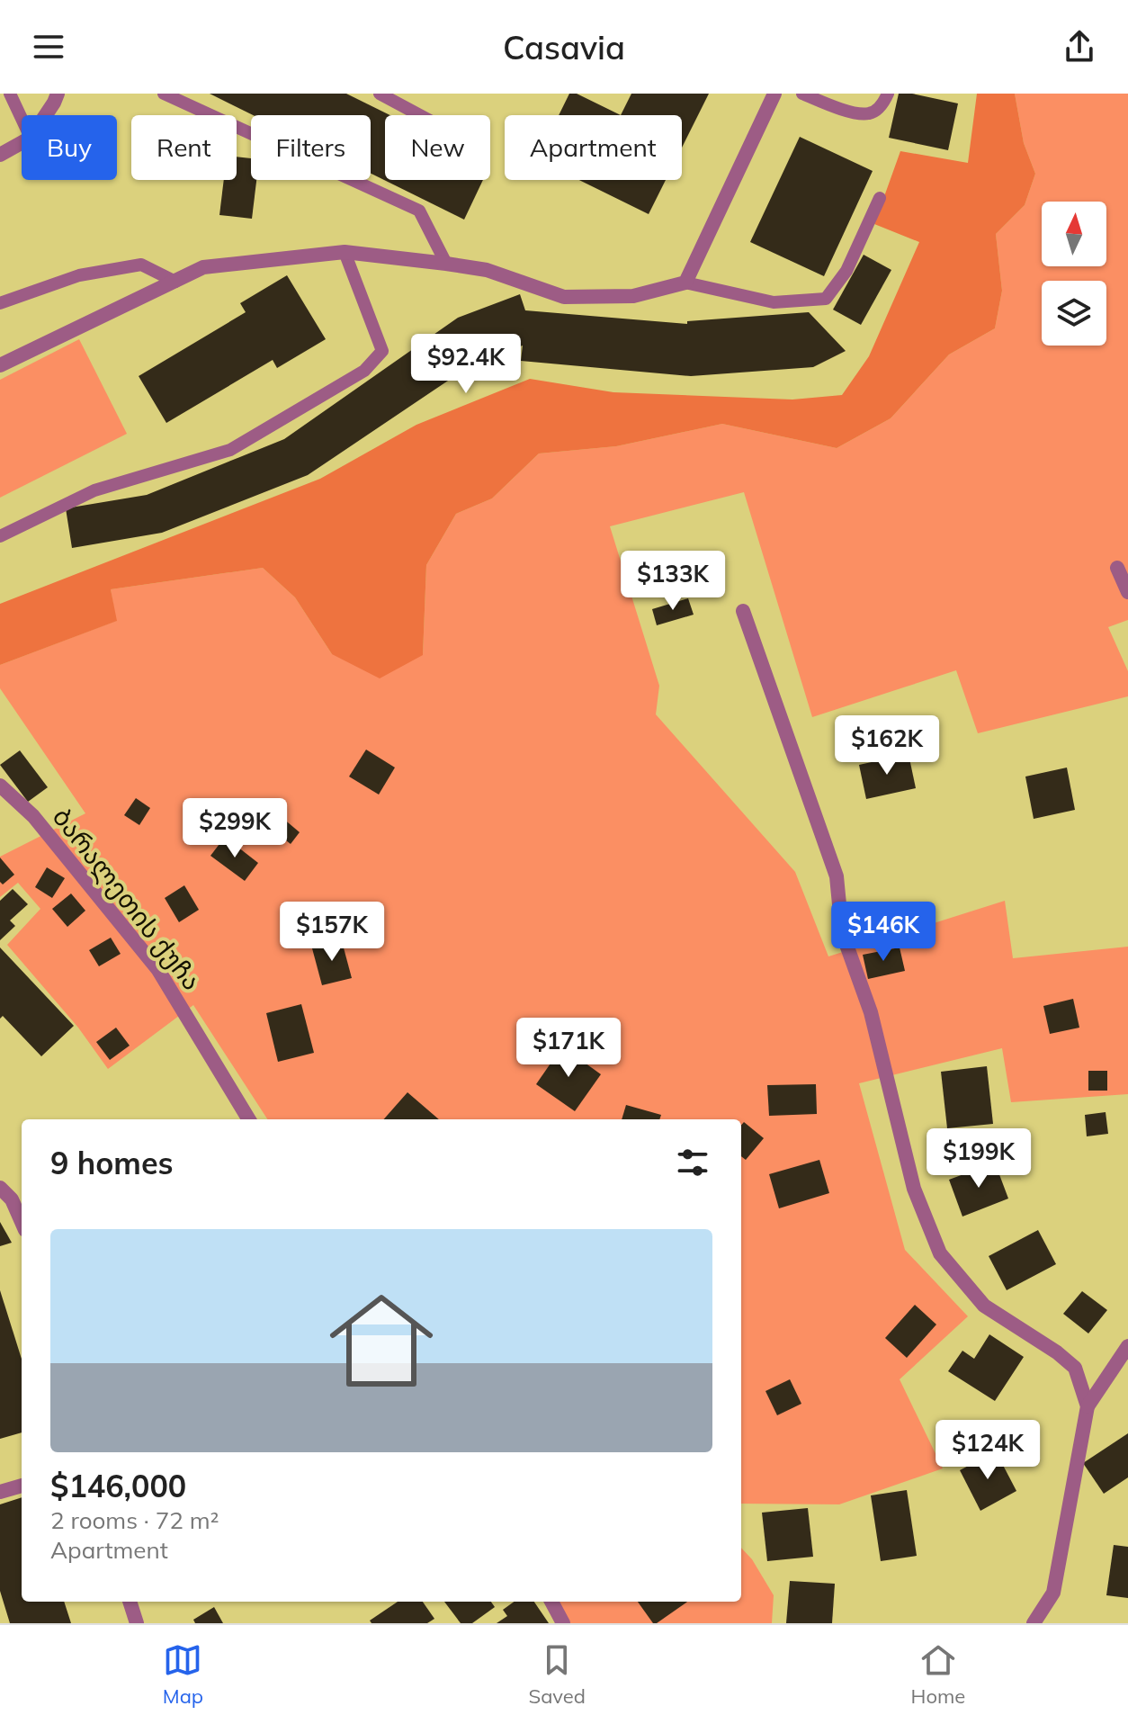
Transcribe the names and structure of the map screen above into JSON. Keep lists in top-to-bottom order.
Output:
{
  "streets": {
    "street": ["ბარალეთის ქუჩა"]
  },
  "north": "top",
  "page": {
    "header": "Casavia",
    "chip": [
      "Buy",
      "Rent",
      "Filters",
      "New",
      "Apartment"
    ],
    "price": [
      "$92.4K",
      "$133K",
      "$162K",
      "$299K",
      "$157K",
      "$146K",
      "$171K",
      "$199K",
      "$124K"
    ],
    "heading": "9 homes",
    "list": [
      {
        "name": "$146,000",
        "note": "2 rooms · 72 m² · Apartment"
      }
    ],
    "tabs": ["Map", "Saved", "Home"]
  }
}
